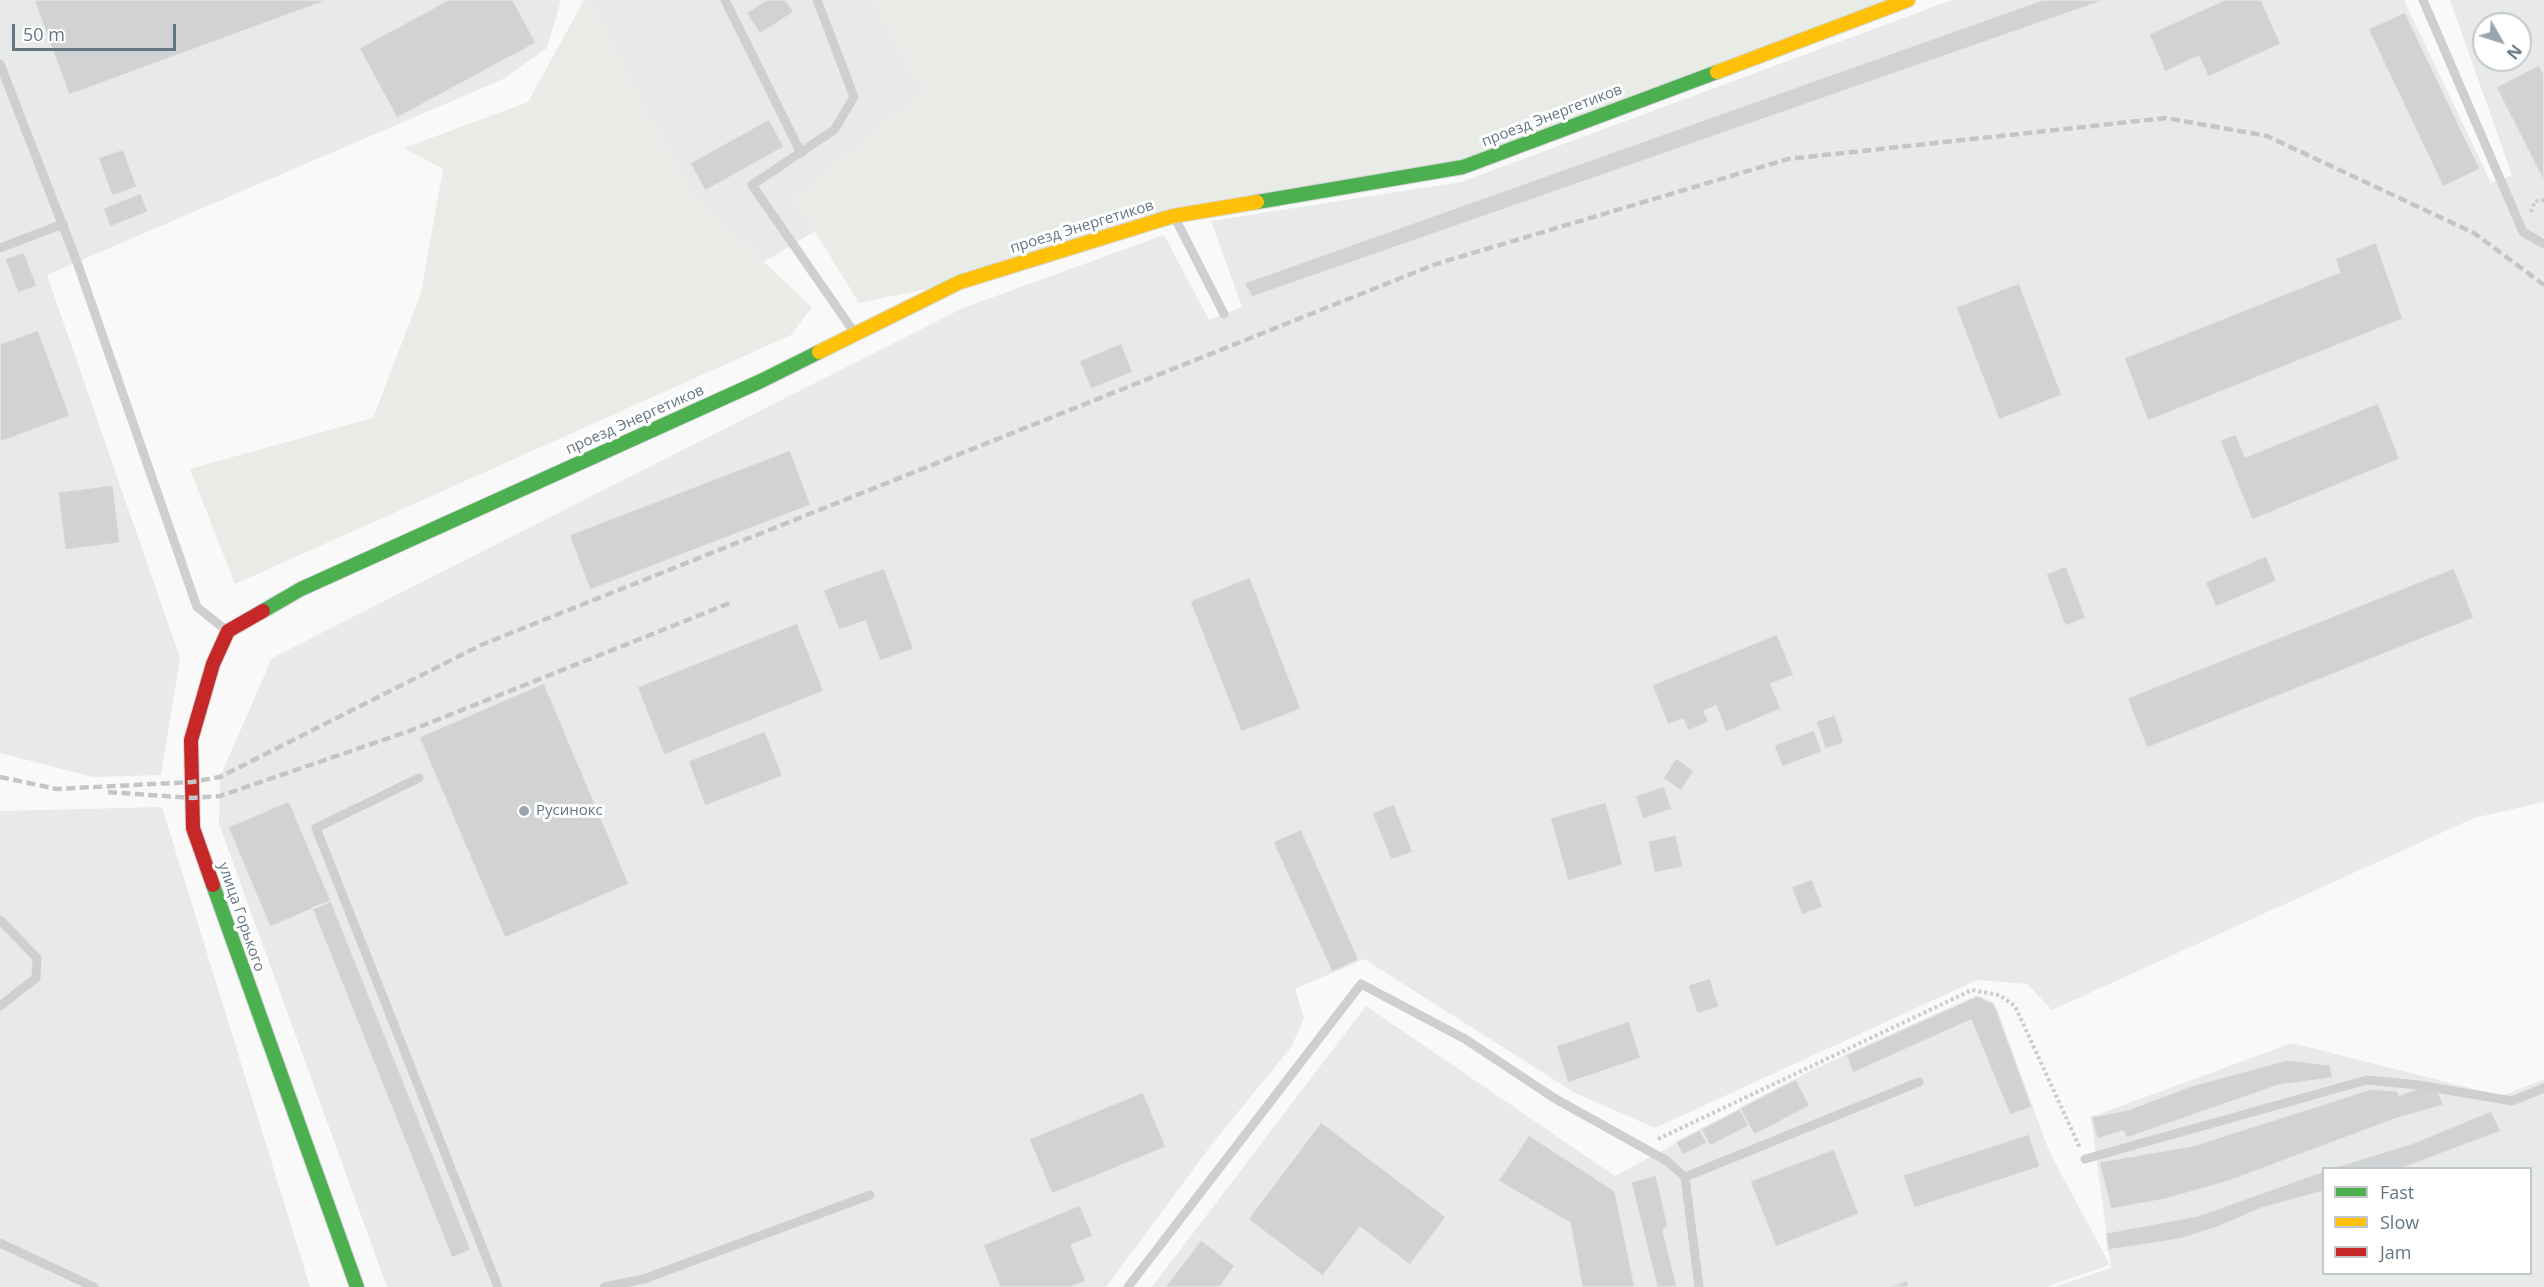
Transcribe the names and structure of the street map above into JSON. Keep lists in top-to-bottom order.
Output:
{
  "streets": {
    "street": ["проезд Энергетиков", "улица Горького"]
  },
  "crossings": [
    ["проезд Энергетиков", "улица Горького"]
  ],
  "places": ["Русинокс"],
  "legend": ["Fast", "Slow", "Jam"],
  "scale_bar": "50 m",
  "north": "bottom right"
}
